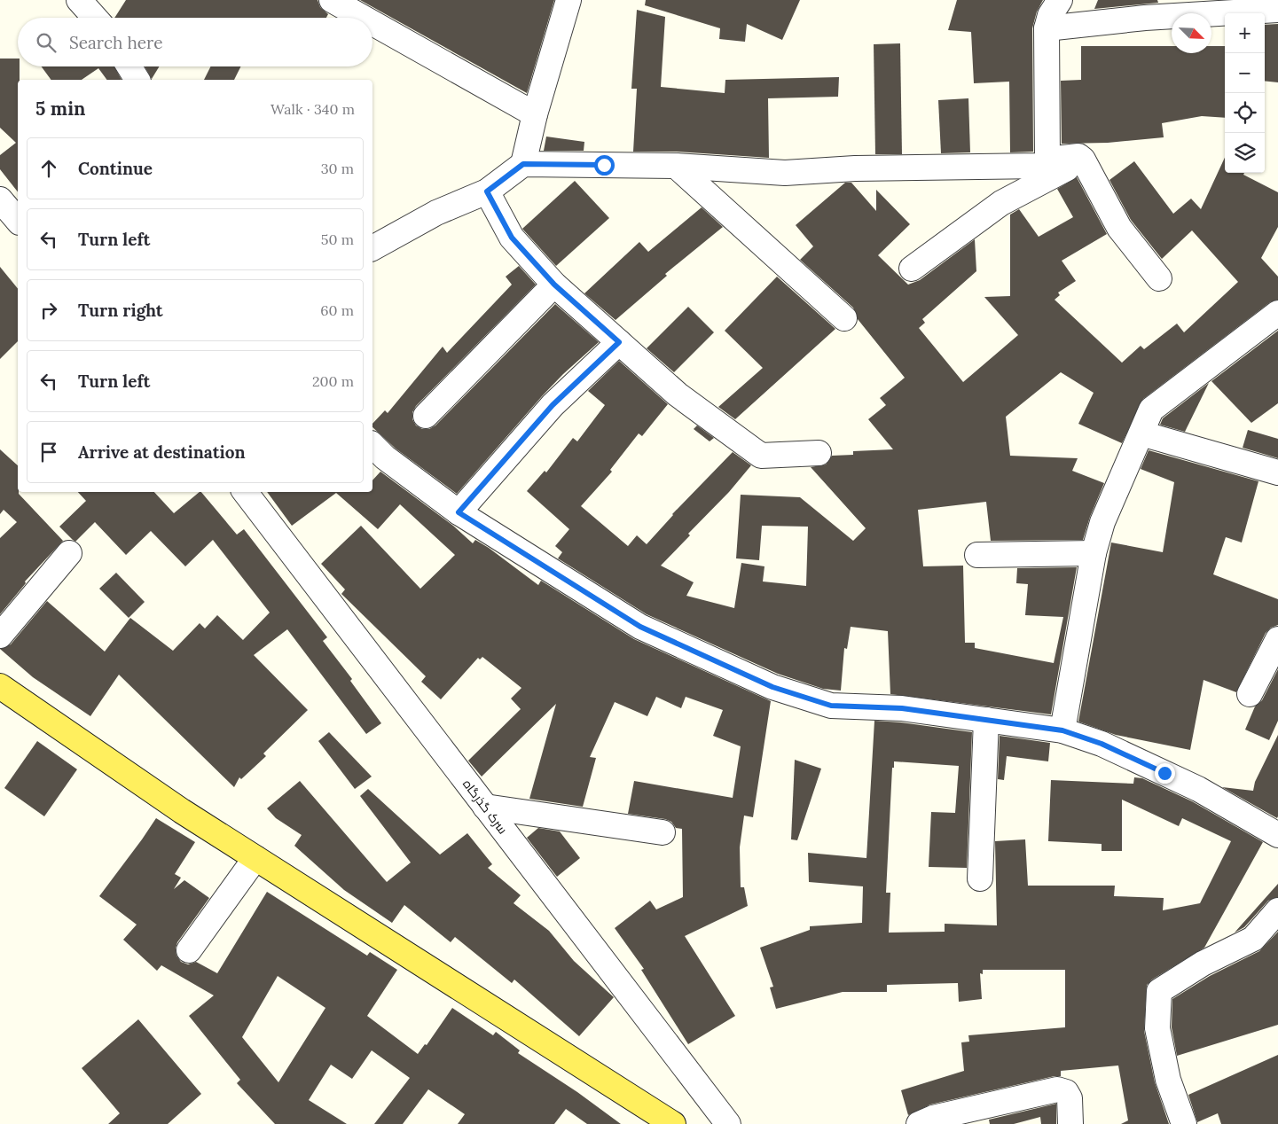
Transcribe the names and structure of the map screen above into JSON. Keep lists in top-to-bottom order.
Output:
{
  "streets": {
    "street": ["سرک گذرگاه"]
  },
  "north": "bottom right",
  "page": {
    "map_buttons": ["+", "−"],
    "search": "Search here",
    "heading": ["5 min", "Walk · 340 m"],
    "list": [
      ["Continue", "30 m"],
      ["Turn left", "50 m"],
      ["Turn right", "60 m"],
      ["Turn left", "200 m"],
      "Arrive at destination"
    ]
  }
}
